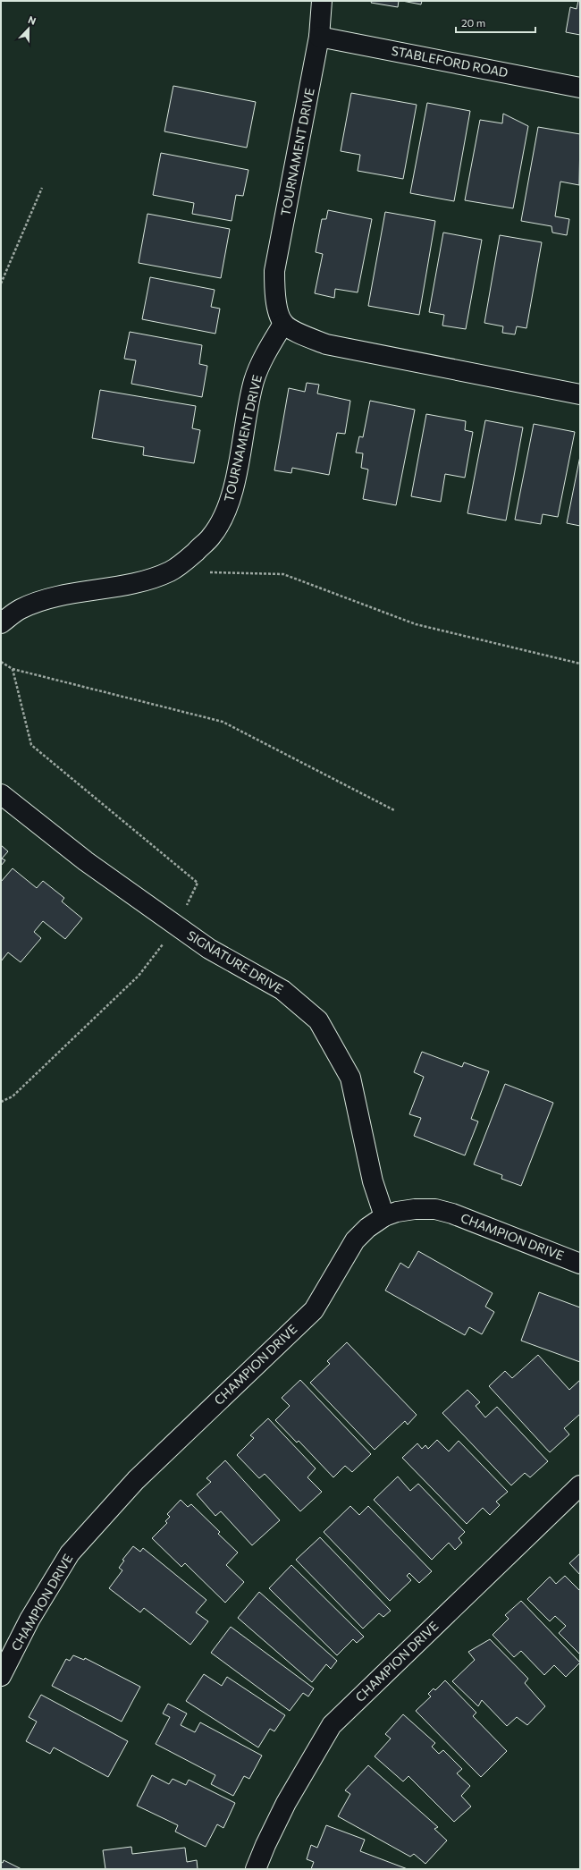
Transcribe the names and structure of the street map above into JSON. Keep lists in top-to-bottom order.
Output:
{
  "streets": {
    "street": [
      "STABLEFORD ROAD",
      "TOURNAMENT DRIVE",
      "SIGNATURE DRIVE",
      "CHAMPION DRIVE"
    ]
  },
  "crossings": [
    ["STABLEFORD ROAD", "TOURNAMENT DRIVE"],
    ["SIGNATURE DRIVE", "CHAMPION DRIVE"]
  ],
  "scale_bar": "20 m",
  "north": "top"
}
